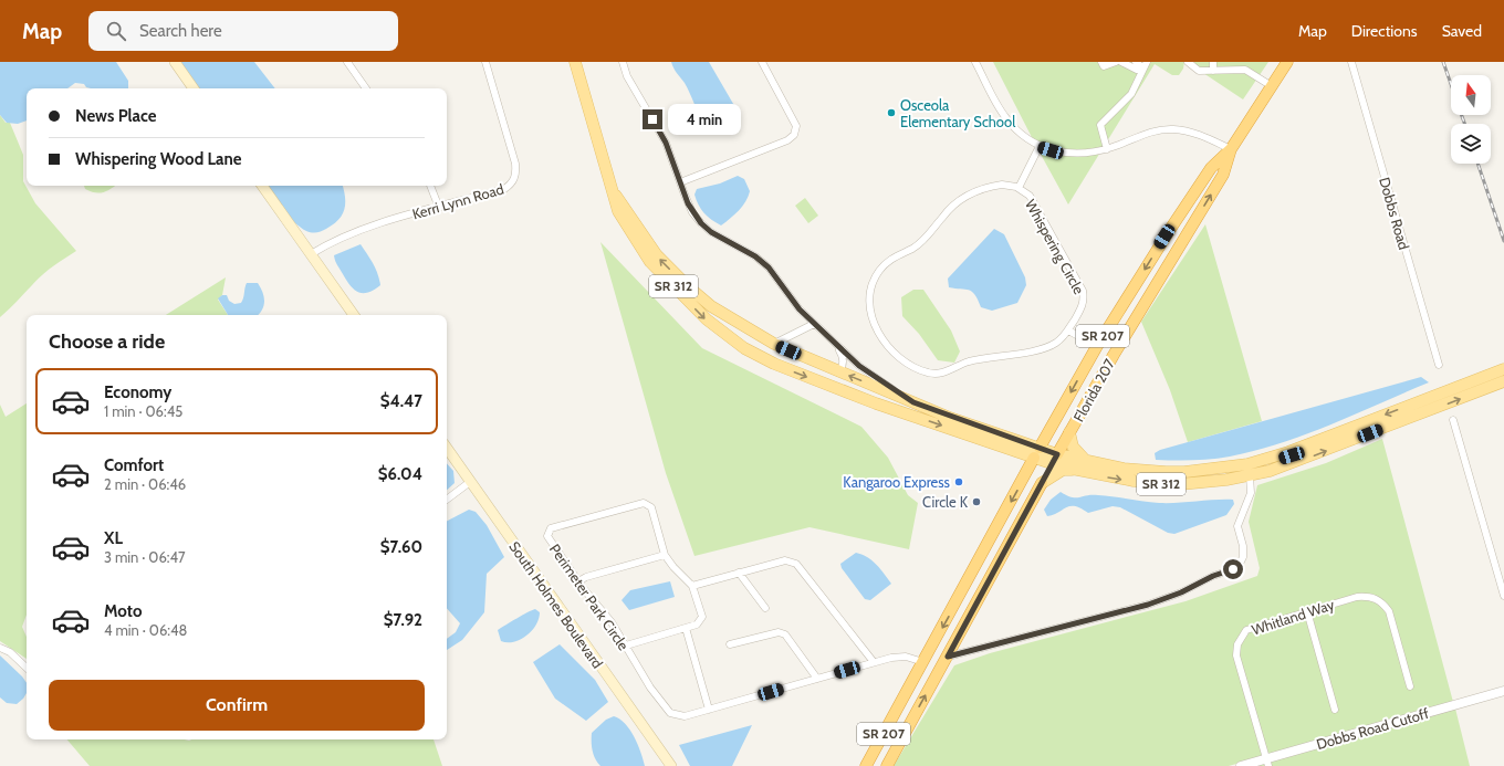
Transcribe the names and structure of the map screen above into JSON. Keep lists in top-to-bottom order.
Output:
{
  "streets": {
    "highway": ["SR 207", "Florida 207"],
    "main road": ["SR 312", "South Holmes Boulevard"],
    "street": [
      "Kerri Lynn Road",
      "Dobbs Road",
      "Whispering Circle",
      "Perimeter Park Circle",
      "Whitland Way",
      "Dobbs Road Cutoff"
    ]
  },
  "crossings": [
    ["SR 312", "SR 207"],
    ["SR 312", "Florida 207"],
    ["SR 207", "Florida 207"],
    ["SR 207", "Perimeter Park Circle"],
    ["Whitland Way", "Dobbs Road Cutoff"]
  ],
  "places": ["Osceola Elementary School", "Kangaroo Express", "Circle K"],
  "north": "top",
  "page": {
    "header": "Map",
    "search": "Search here",
    "nav": ["Map", "Directions", "Saved"],
    "banner": ["News Place", "Whispering Wood Lane"],
    "bubble": "4 min",
    "heading": "Choose a ride",
    "list": [
      {
        "name": "Economy",
        "note": "1 min · 06:45",
        "value": "$4.47"
      },
      {
        "name": "Comfort",
        "note": "2 min · 06:46",
        "value": "$6.04"
      },
      {
        "name": "XL",
        "note": "3 min · 06:47",
        "value": "$7.60"
      },
      {
        "name": "Moto",
        "note": "4 min · 06:48",
        "value": "$7.92"
      }
    ],
    "buttons": "Confirm"
  }
}
